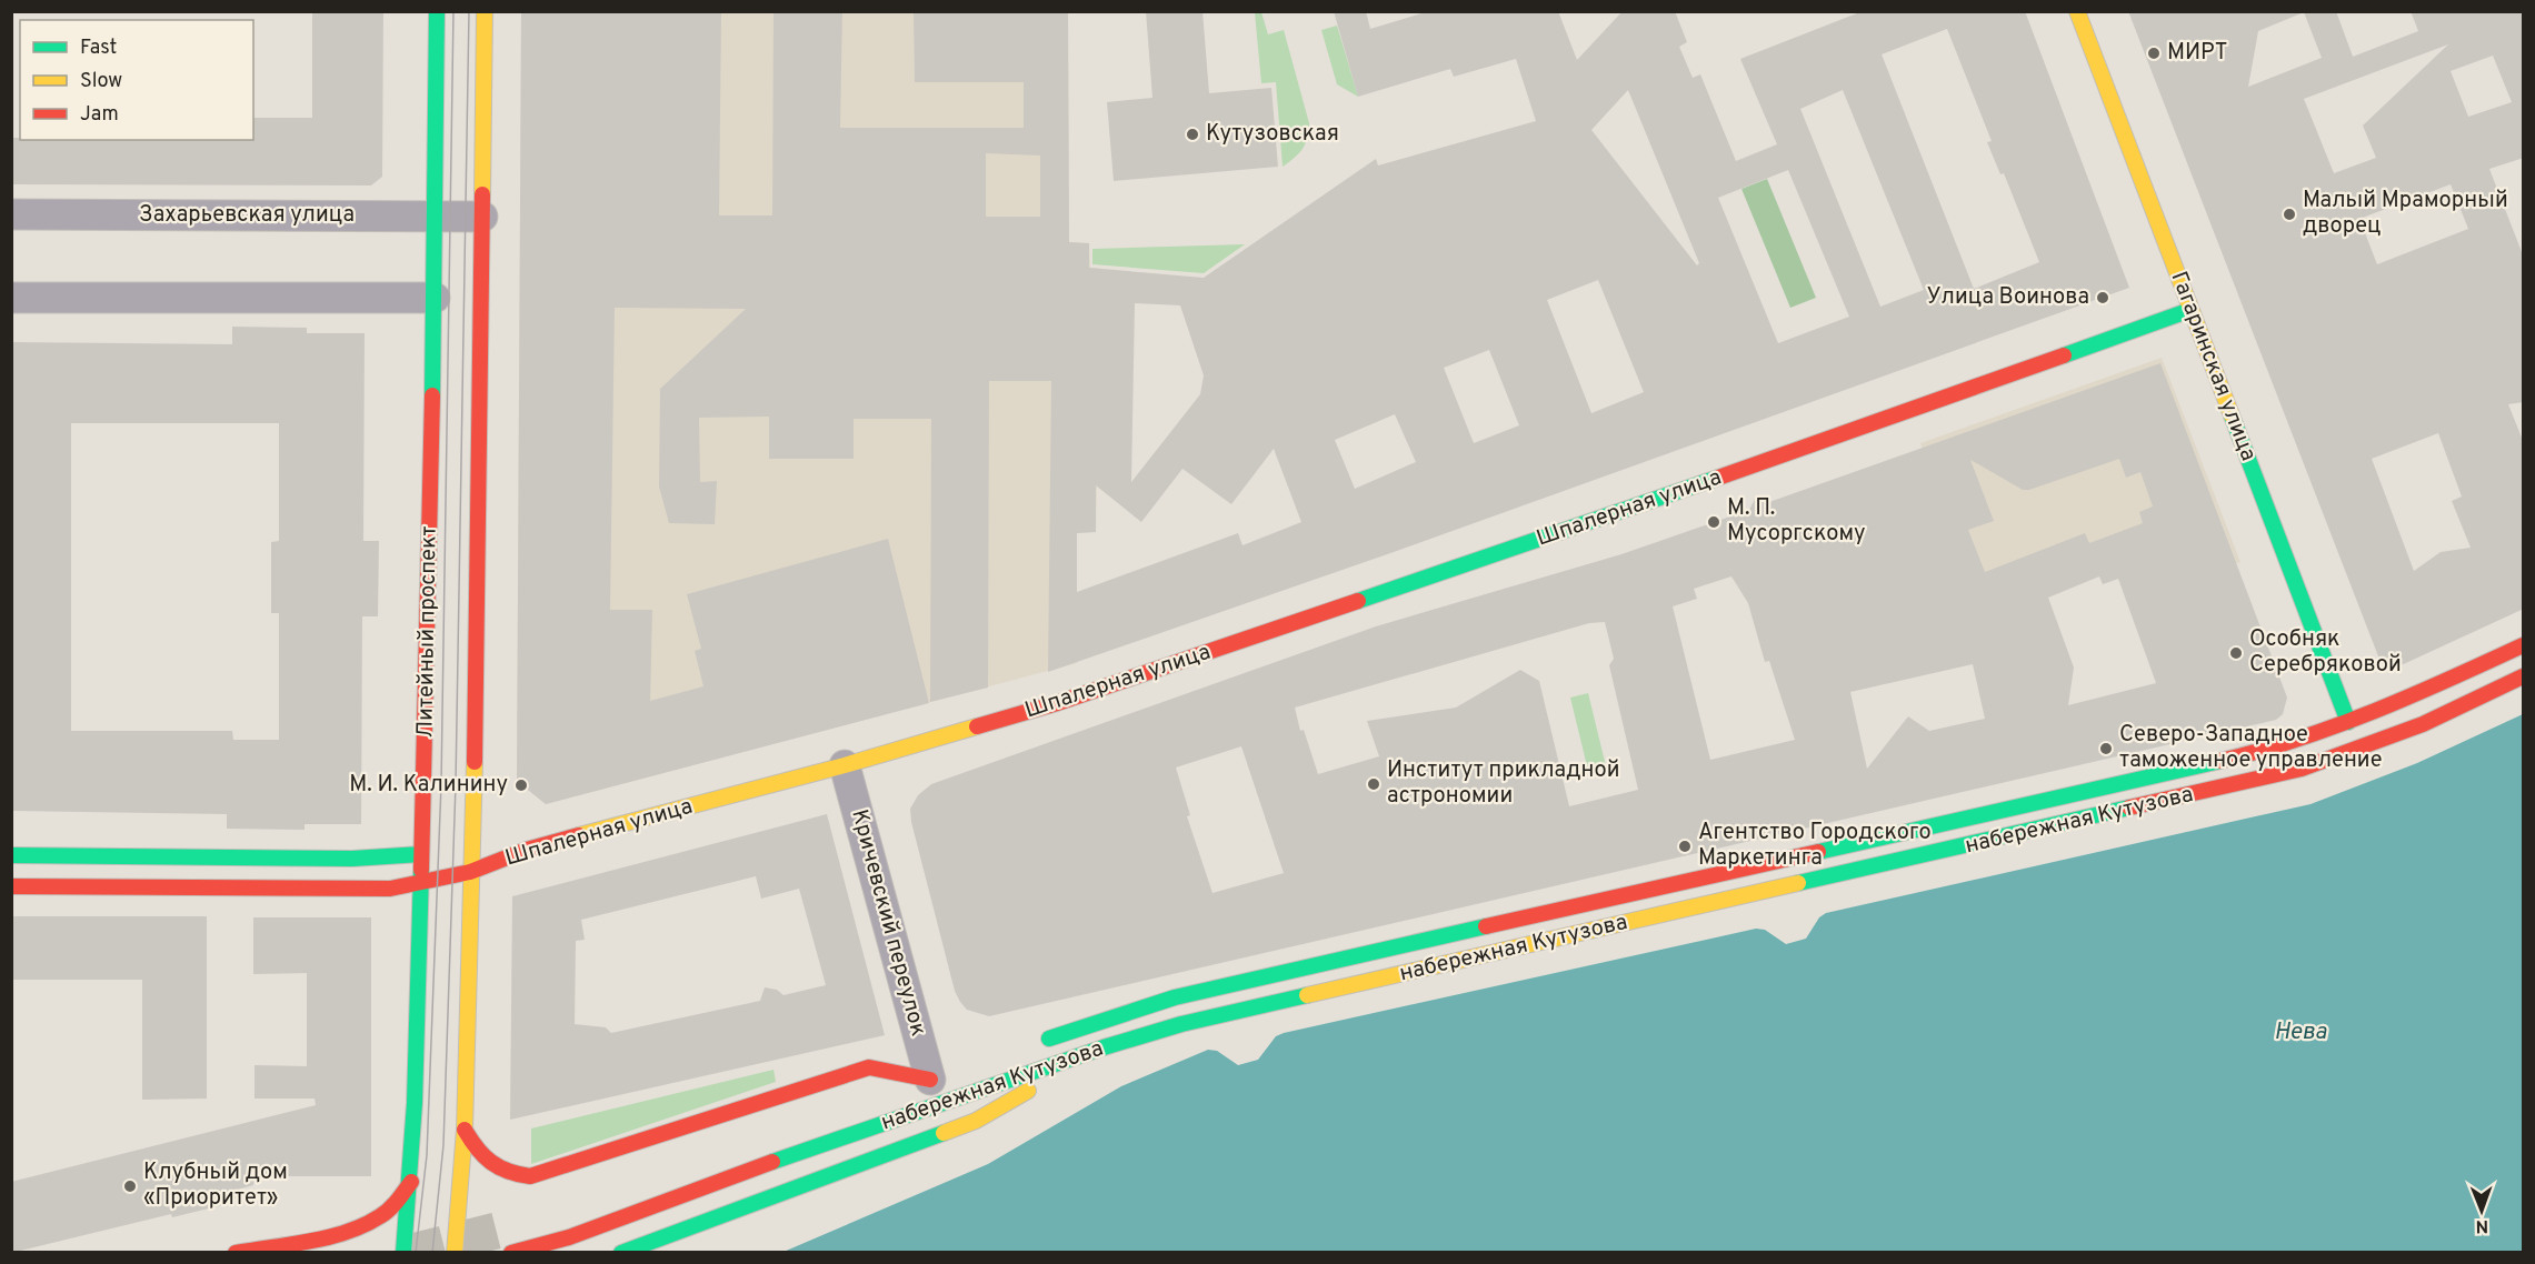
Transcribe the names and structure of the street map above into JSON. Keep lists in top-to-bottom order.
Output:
{
  "streets": {
    "main road": [
      "Гагаринская улица",
      "Шпалерная улица",
      "Литейный проспект",
      "набережная Кутузова"
    ],
    "street": ["Захарьевская улица", "Кричевский переулок"]
  },
  "crossings": [
    ["Захарьевская улица", "Литейный проспект"],
    ["Гагаринская улица", "Шпалерная улица"],
    ["Гагаринская улица", "набережная Кутузова"],
    ["Шпалерная улица", "Литейный проспект"],
    ["Шпалерная улица", "Кричевский переулок"]
  ],
  "water": ["Нева"],
  "places": [
    "МИРТ",
    "Кутузовская",
    "Малый Мраморный дворец",
    "Улица Воинова",
    "М. П. Мусоргскому",
    "Особняк Серебряковой",
    "Северо-Западное таможенное управление",
    "Институт прикладной астрономии",
    "М. И. Калинину",
    "Агентство Городского Маркетинга",
    "Клубный дом «Приоритет»"
  ],
  "legend": ["Fast", "Slow", "Jam"],
  "north": "bottom"
}
